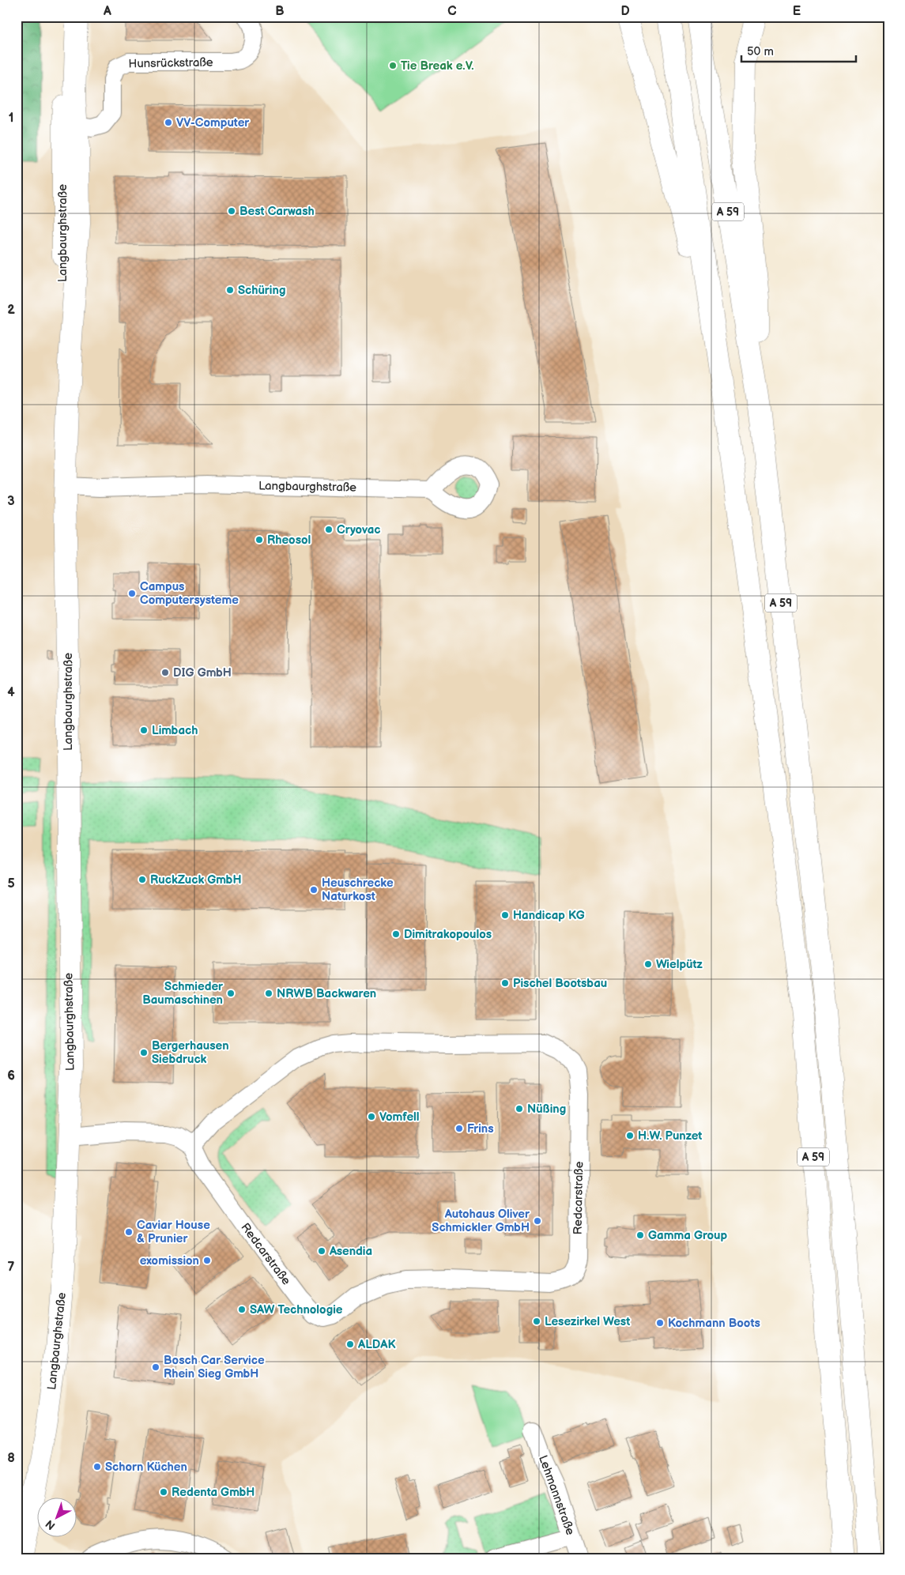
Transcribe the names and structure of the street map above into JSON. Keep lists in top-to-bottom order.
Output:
{
  "streets": {
    "main road": ["A 59", "Langbaurghstraße"],
    "street": ["Hunsrückstraße", "Redcarstraße", "Lehmannstraße"]
  },
  "crossings": [
    ["Hunsrückstraße", "Langbaurghstraße"]
  ],
  "places": [
    "Tie Break e.V.",
    "VV-Computer",
    "Best Carwash",
    "Schüring",
    "Cryovac",
    "Rheosol",
    "Campus Computersysteme",
    "DIG GmbH",
    "Limbach",
    "RuckZuck GmbH",
    "Heuschrecke Naturkost",
    "Handicap KG",
    "Dimitrakopoulos",
    "Wielpütz",
    "Pischel Bootsbau",
    "Schmieder Baumaschinen",
    "NRWB Backwaren",
    "Bergerhausen Siebdruck",
    "Nüßing",
    "Vomfell",
    "Frins",
    "H.W. Punzet",
    "Autohaus Oliver Schmickler GmbH",
    "Caviar House & Prunier",
    "Gamma Group",
    "Asendia",
    "exomission",
    "SAW Technologie",
    "Lesezirkel West",
    "Kochmann Boots",
    "ALDAK",
    "Bosch Car Service Rhein Sieg GmbH",
    "Schorn Küchen",
    "Redenta GmbH"
  ],
  "scale_bar": "50 m",
  "north": "bottom left",
  "grid": {
    "columns": [
      "A",
      "B",
      "C",
      "D",
      "E"
    ],
    "rows": [
      "1",
      "2",
      "3",
      "4",
      "5",
      "6",
      "7",
      "8"
    ]
  }
}
